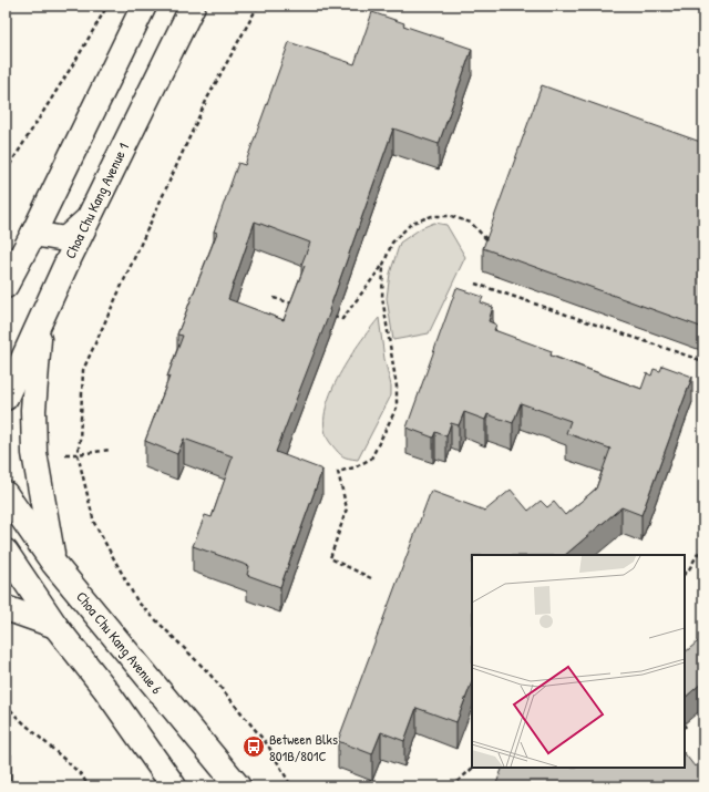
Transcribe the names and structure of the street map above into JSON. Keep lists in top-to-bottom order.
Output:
{
  "streets": {
    "street": ["Choa Chu Kang Avenue 1", "Choa Chu Kang Avenue 6"]
  },
  "places": {
    "bus stop": ["Between Blks 801B/801C"]
  }
}
